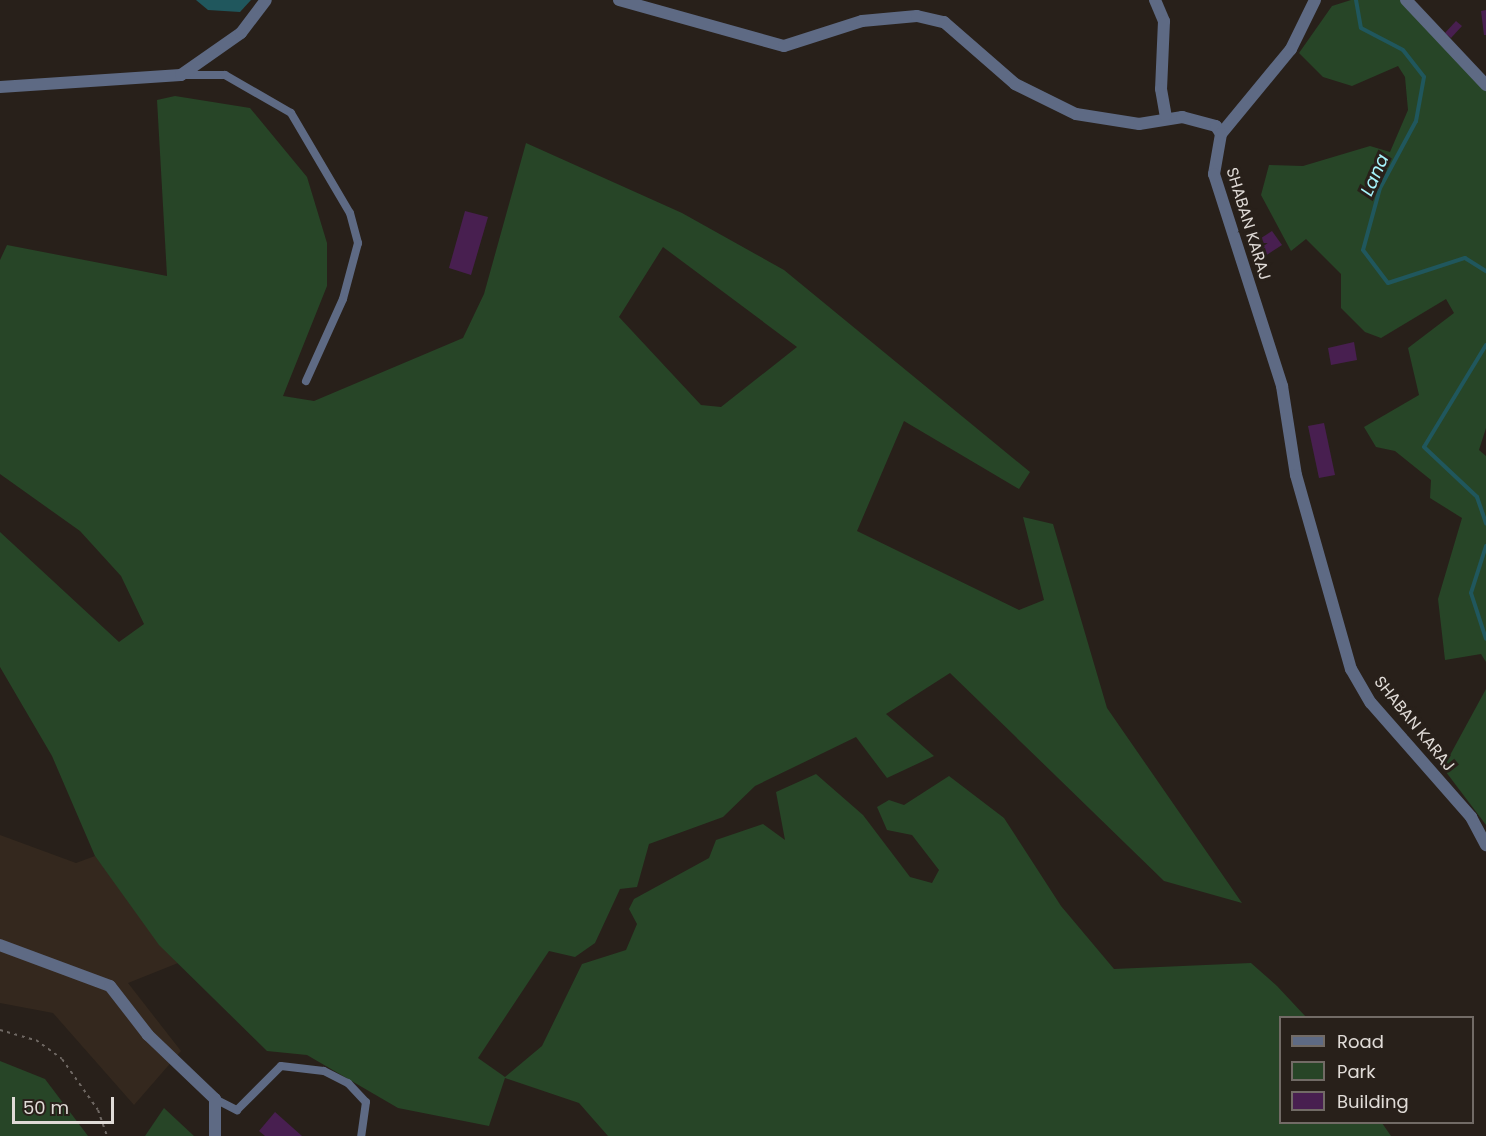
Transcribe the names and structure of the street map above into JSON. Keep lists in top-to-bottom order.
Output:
{
  "streets": {
    "street": ["SHABAN KARAJ"]
  },
  "water": ["Lana"],
  "legend": ["Road", "Park", "Building"],
  "scale_bar": "50 m"
}
